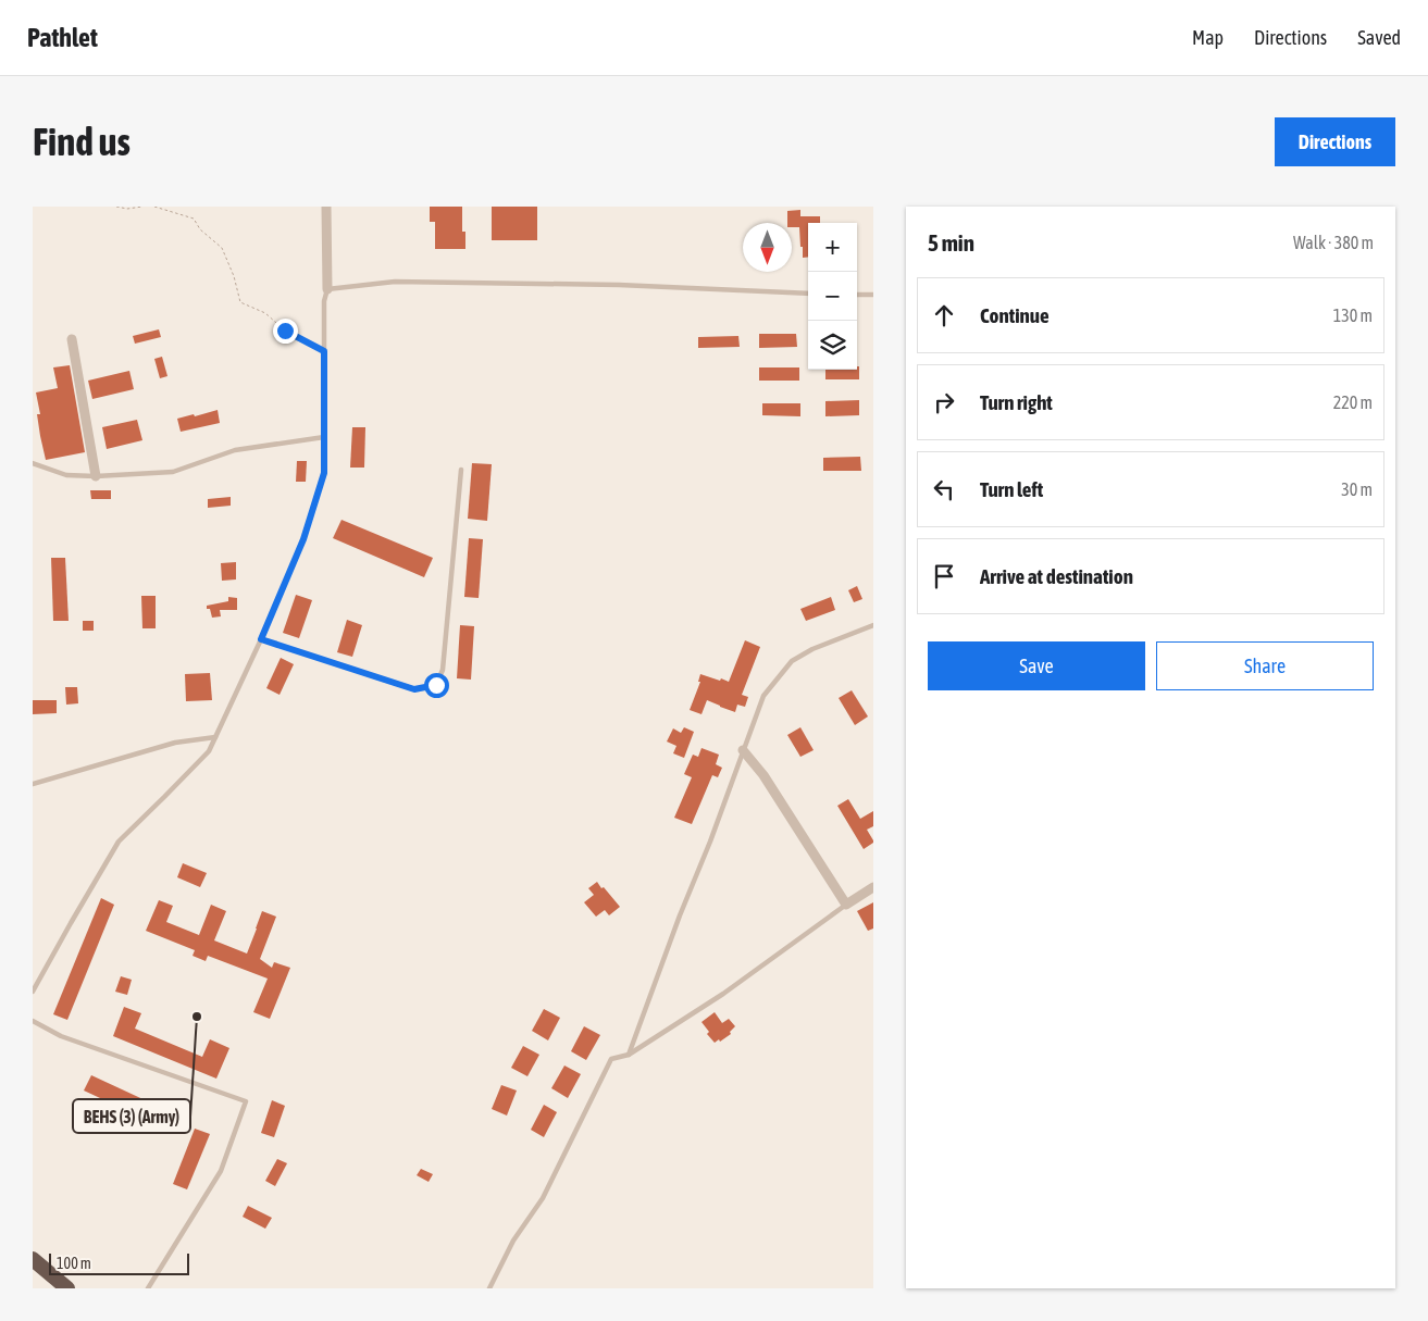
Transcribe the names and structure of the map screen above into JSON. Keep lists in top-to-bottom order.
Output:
{
  "places": ["BEHS (3) (Army)"],
  "scale_bar": "100 m",
  "north": "bottom",
  "page": {
    "header": "Pathlet",
    "nav": ["Map", "Directions", "Saved"],
    "buttons": [
      "Directions",
      ["Save", "Share"]
    ],
    "title": "Find us",
    "heading": ["5 min", "Walk · 380 m"],
    "map_buttons": ["+", "−"],
    "list": [
      ["Continue", "130 m"],
      ["Turn right", "220 m"],
      ["Turn left", "30 m"],
      "Arrive at destination"
    ],
    "scale": "100 m"
  }
}
